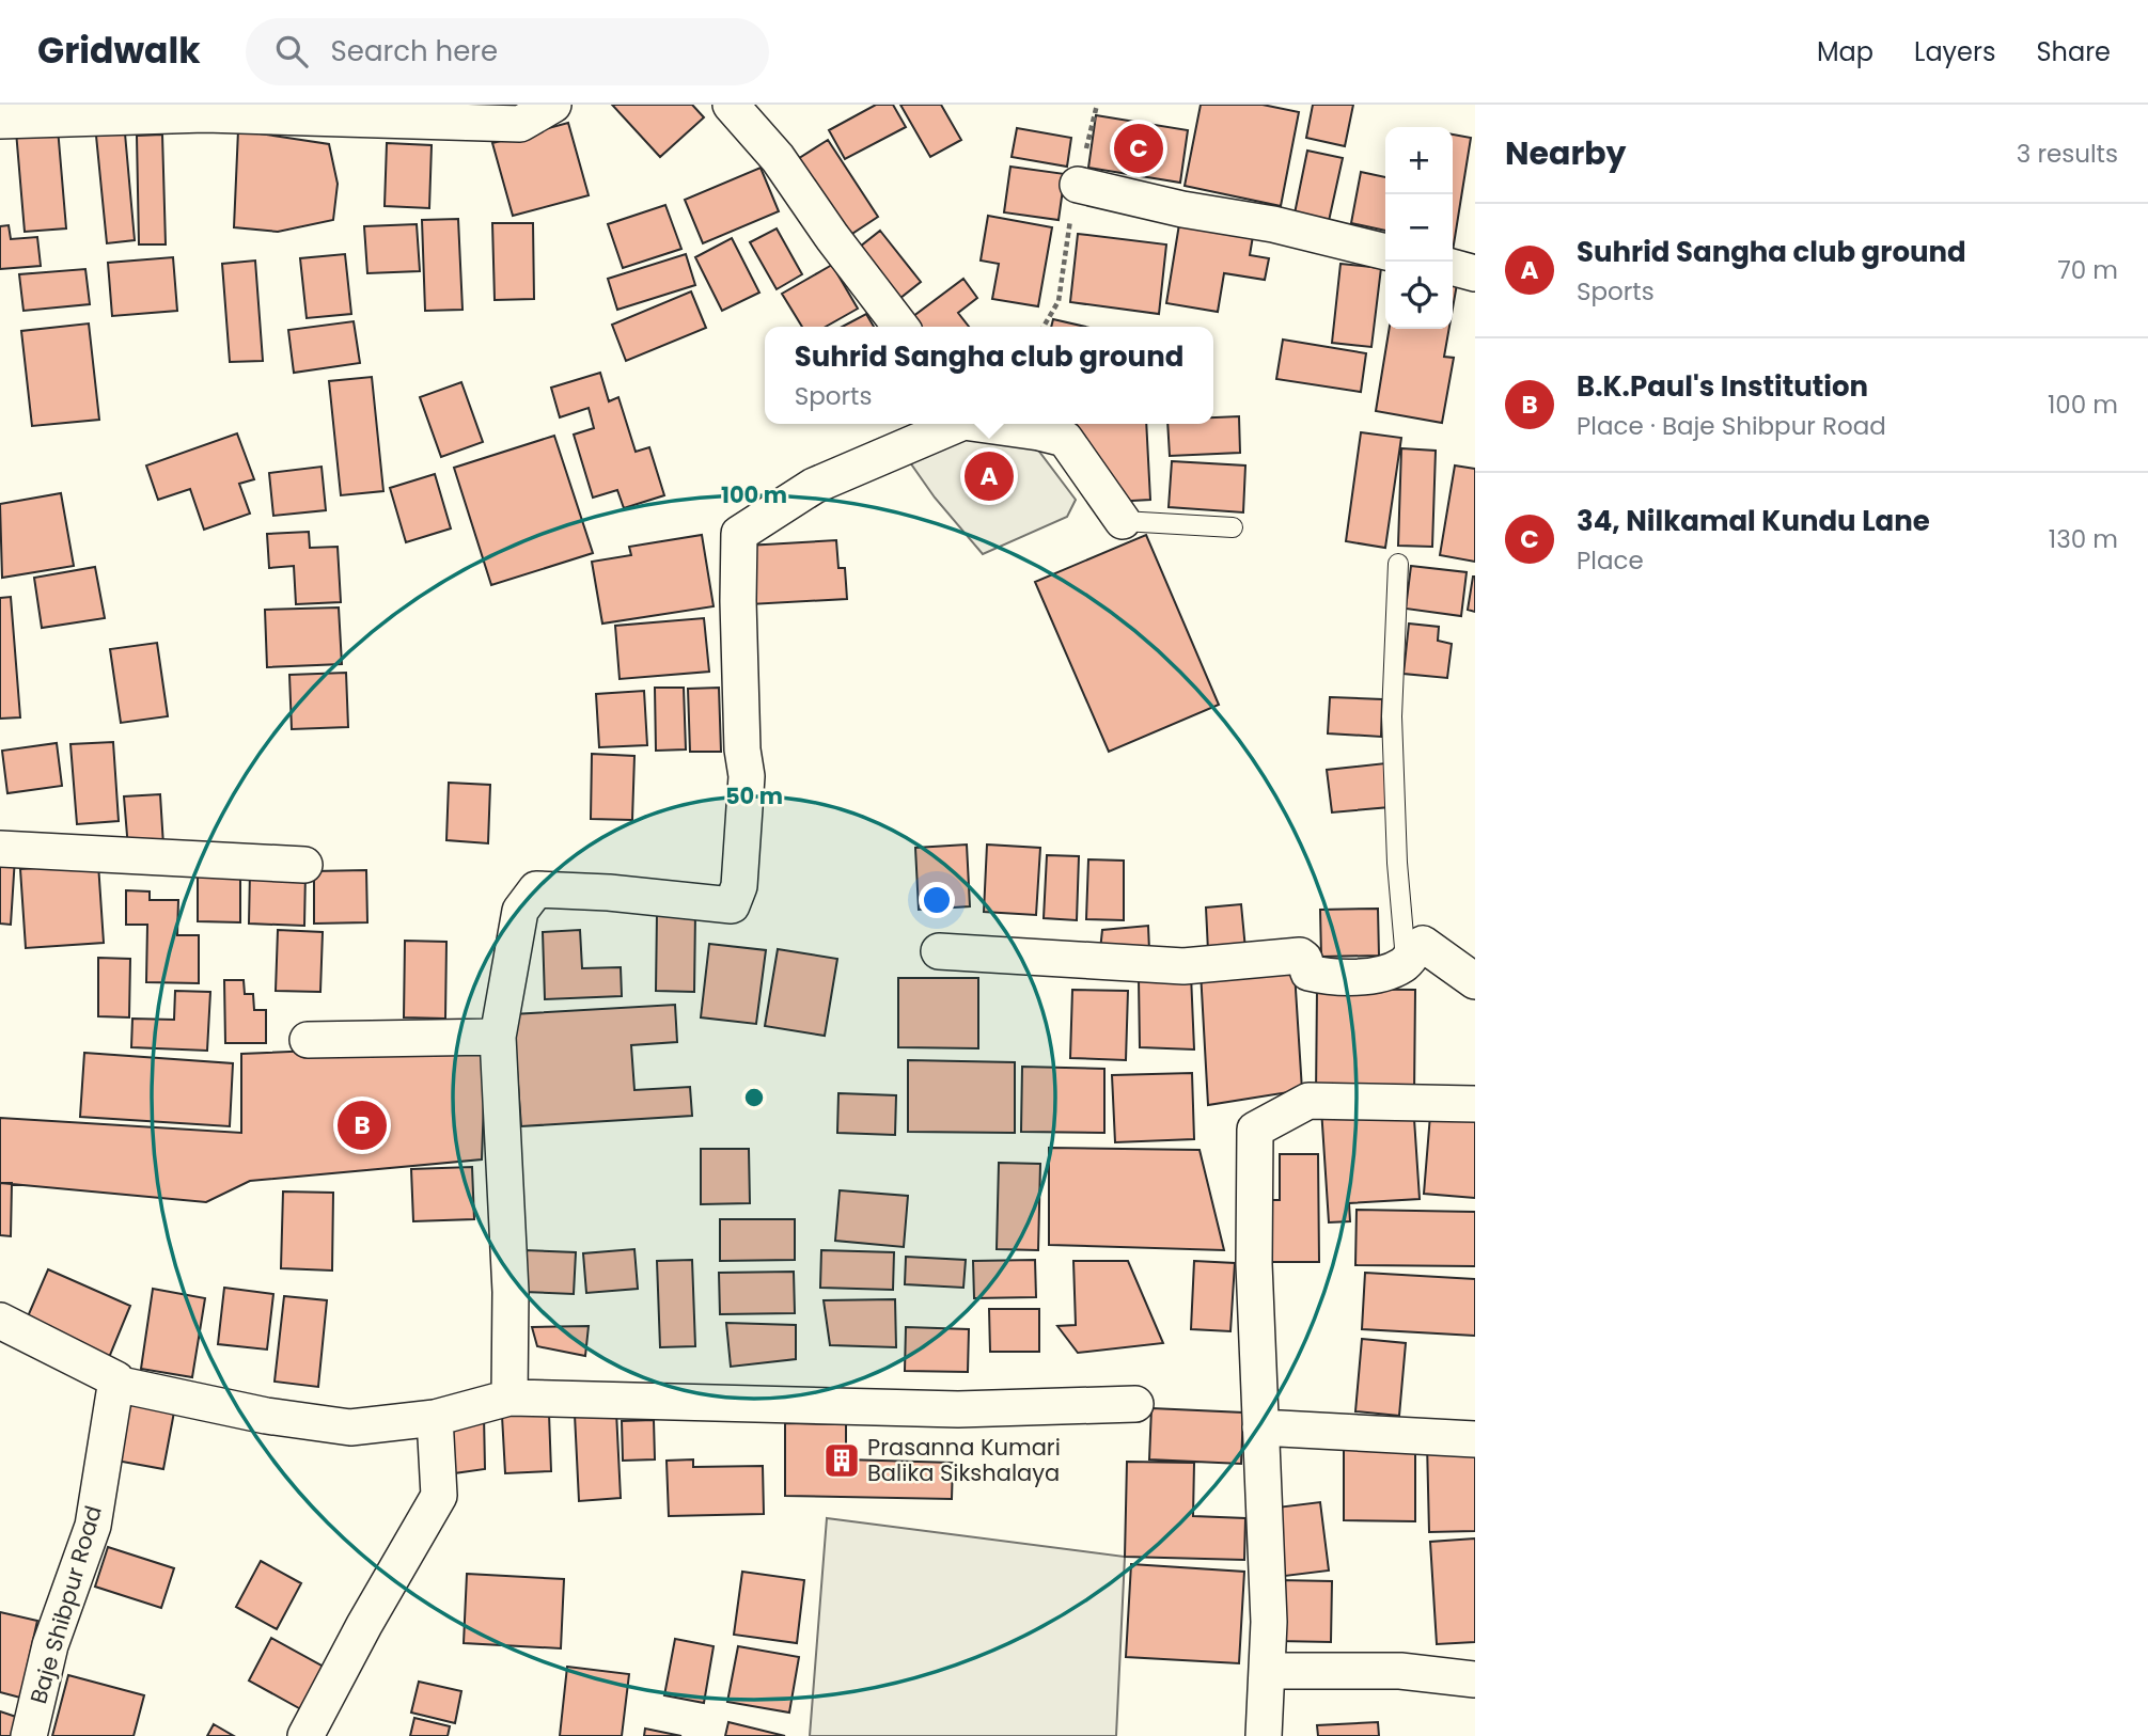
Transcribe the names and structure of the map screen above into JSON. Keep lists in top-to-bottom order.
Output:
{
  "streets": {
    "street": ["Baje Shibpur Road"]
  },
  "places": {
    "building": ["Prasanna Kumari Balika Sikshalaya"]
  },
  "page": {
    "header": "Gridwalk",
    "search": "Search here",
    "nav": ["Map", "Layers", "Share"],
    "heading": ["Nearby", "3 results"],
    "pins": ["C", "A", "B"],
    "map_buttons": ["+", "−"],
    "list": [
      {
        "mark": "A",
        "name": "Suhrid Sangha club ground",
        "note": "Sports",
        "value": "70 m"
      },
      {
        "mark": "B",
        "name": "B.K.Paul's Institution",
        "note": "Place · Baje Shibpur Road",
        "value": "100 m"
      },
      {
        "mark": "C",
        "name": "34, Nilkamal Kundu Lane",
        "note": "Place",
        "value": "130 m"
      }
    ],
    "popup": ["Suhrid Sangha club ground", "Sports"]
  },
  "rings": ["100 m", "50 m"]
}
